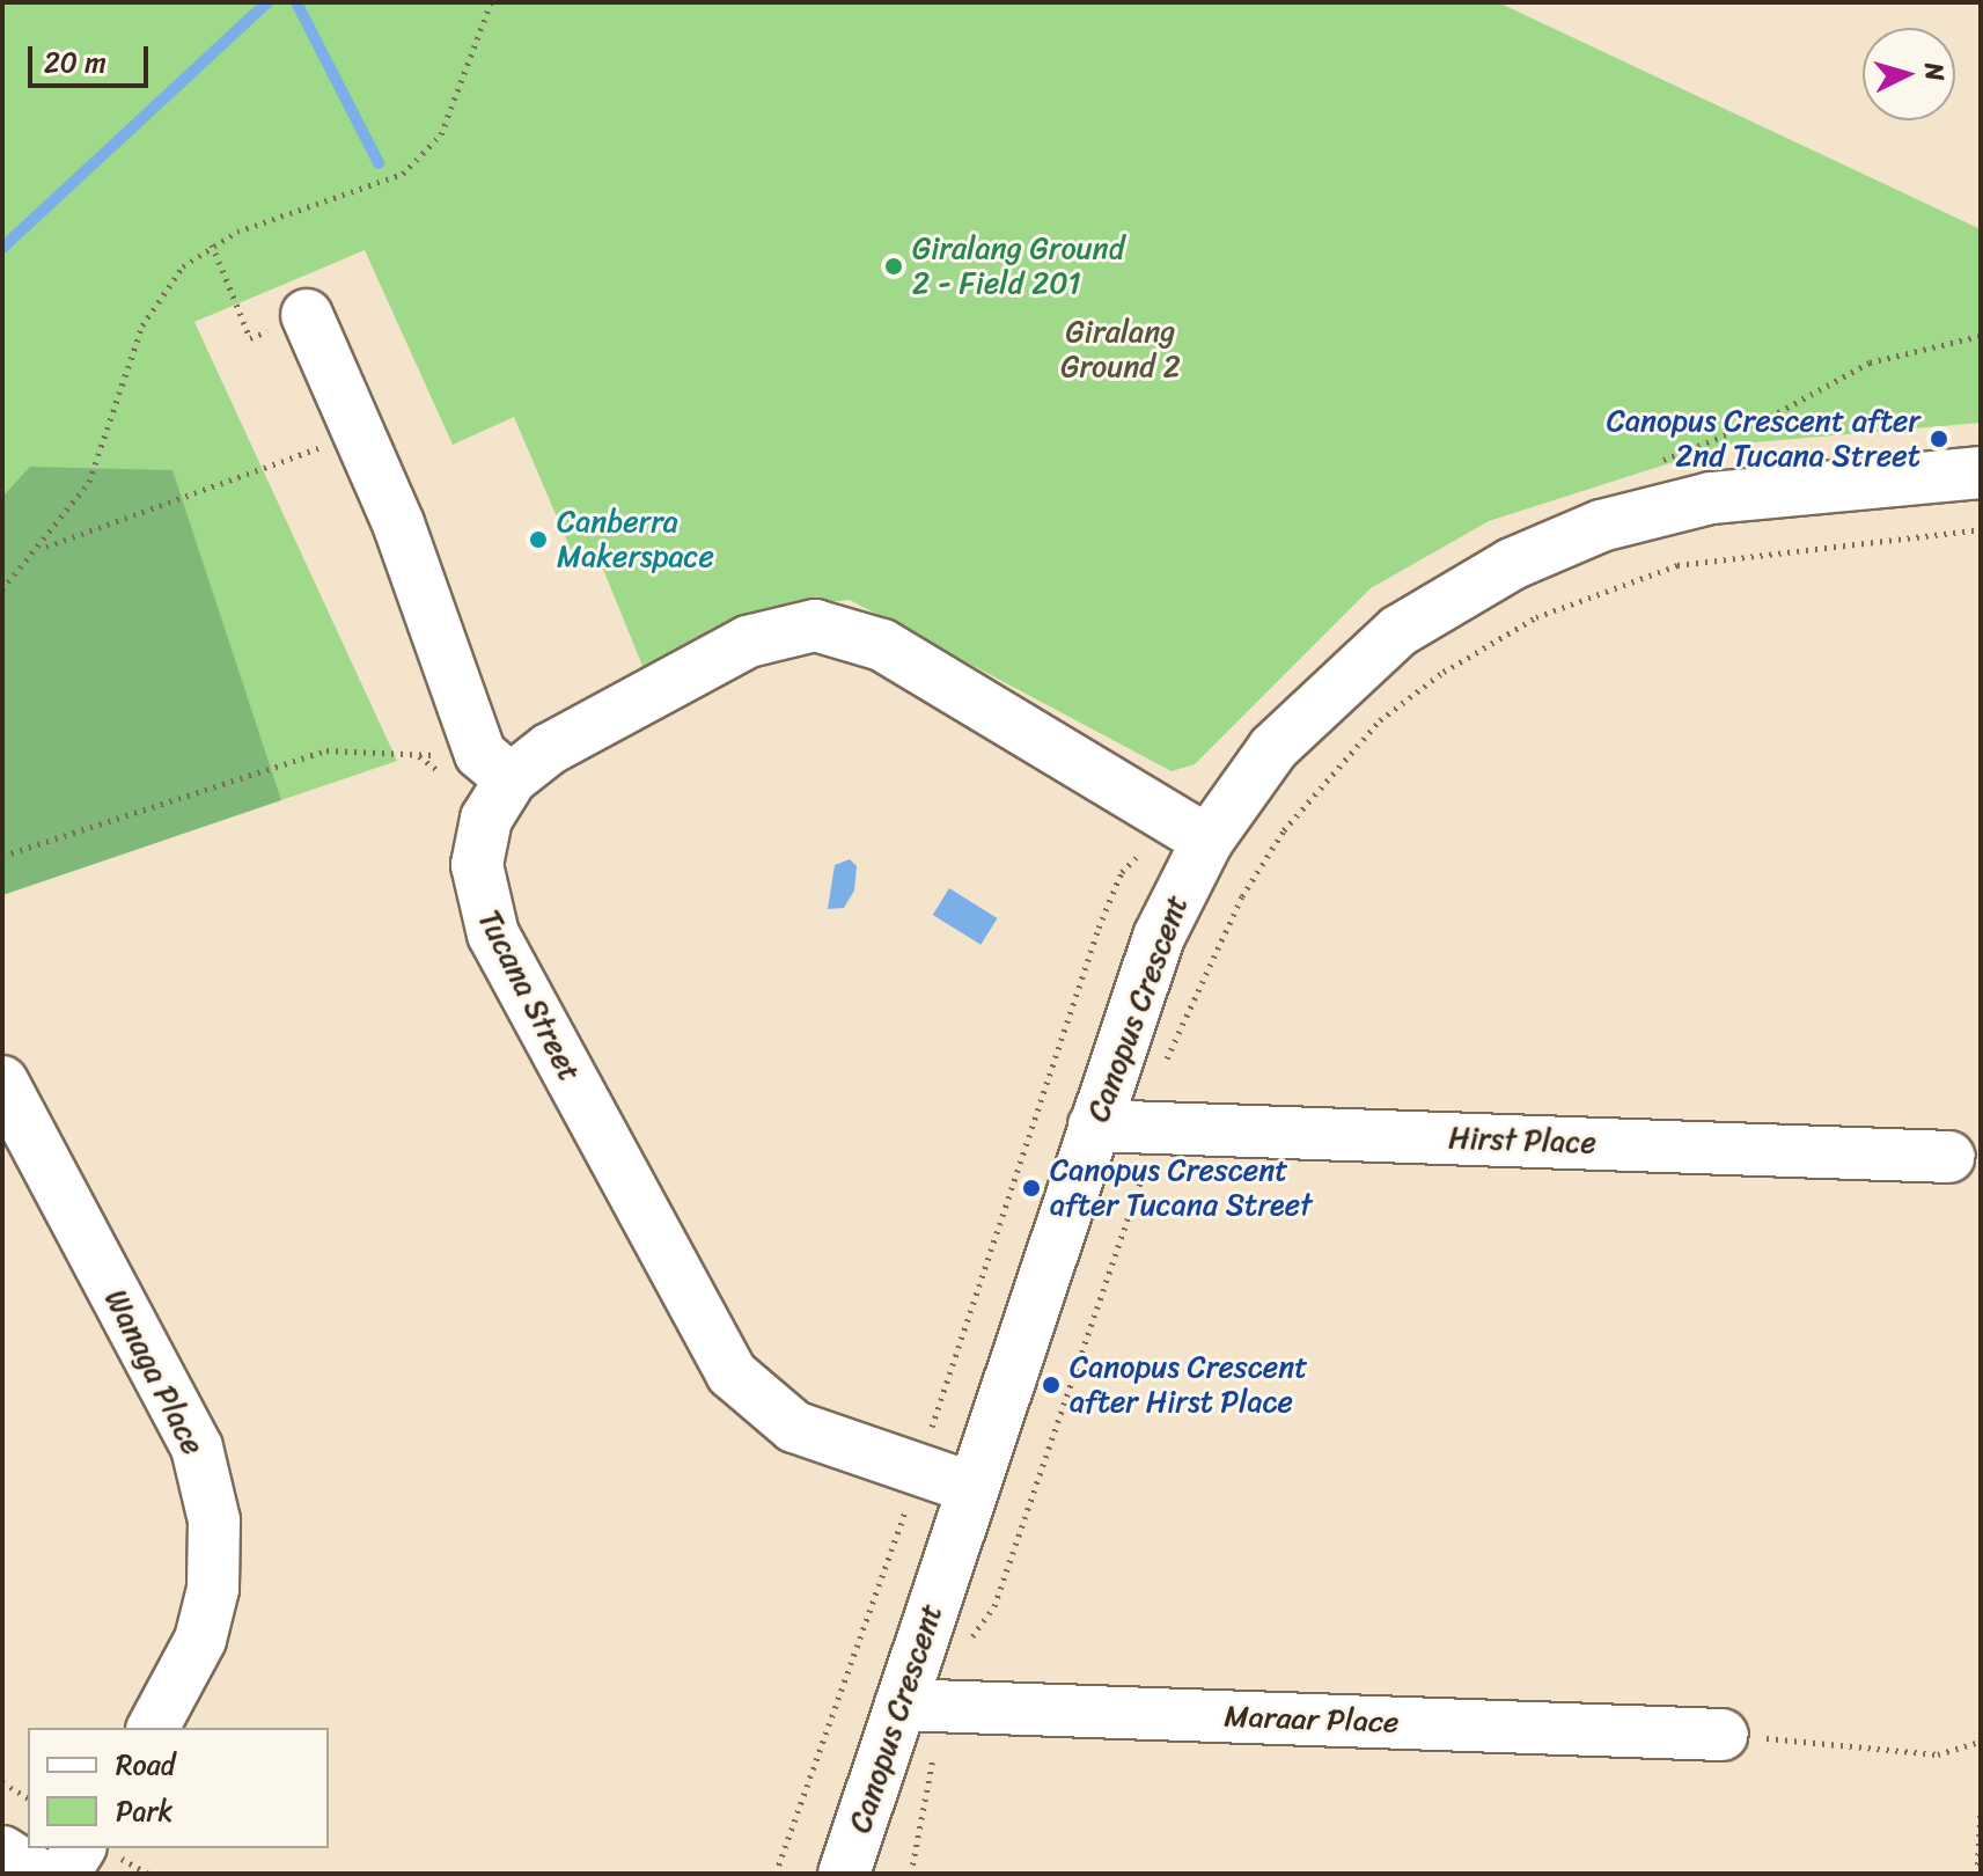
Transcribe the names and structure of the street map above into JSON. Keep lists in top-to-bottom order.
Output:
{
  "streets": {
    "street": [
      "Tucana Street",
      "Canopus Crescent",
      "Hirst Place",
      "Wanaga Place",
      "Maraar Place"
    ]
  },
  "crossings": [
    ["Tucana Street", "Canopus Crescent"],
    ["Canopus Crescent", "Hirst Place"],
    ["Canopus Crescent", "Maraar Place"]
  ],
  "parks": ["Giralang Ground 2"],
  "places": [
    "Giralang Ground 2 - Field 201",
    "Canopus Crescent after 2nd Tucana Street",
    "Canberra Makerspace",
    "Canopus Crescent after Tucana Street",
    "Canopus Crescent after Hirst Place"
  ],
  "legend": ["Road", "Park"],
  "scale_bar": "20 m",
  "north": "right"
}
